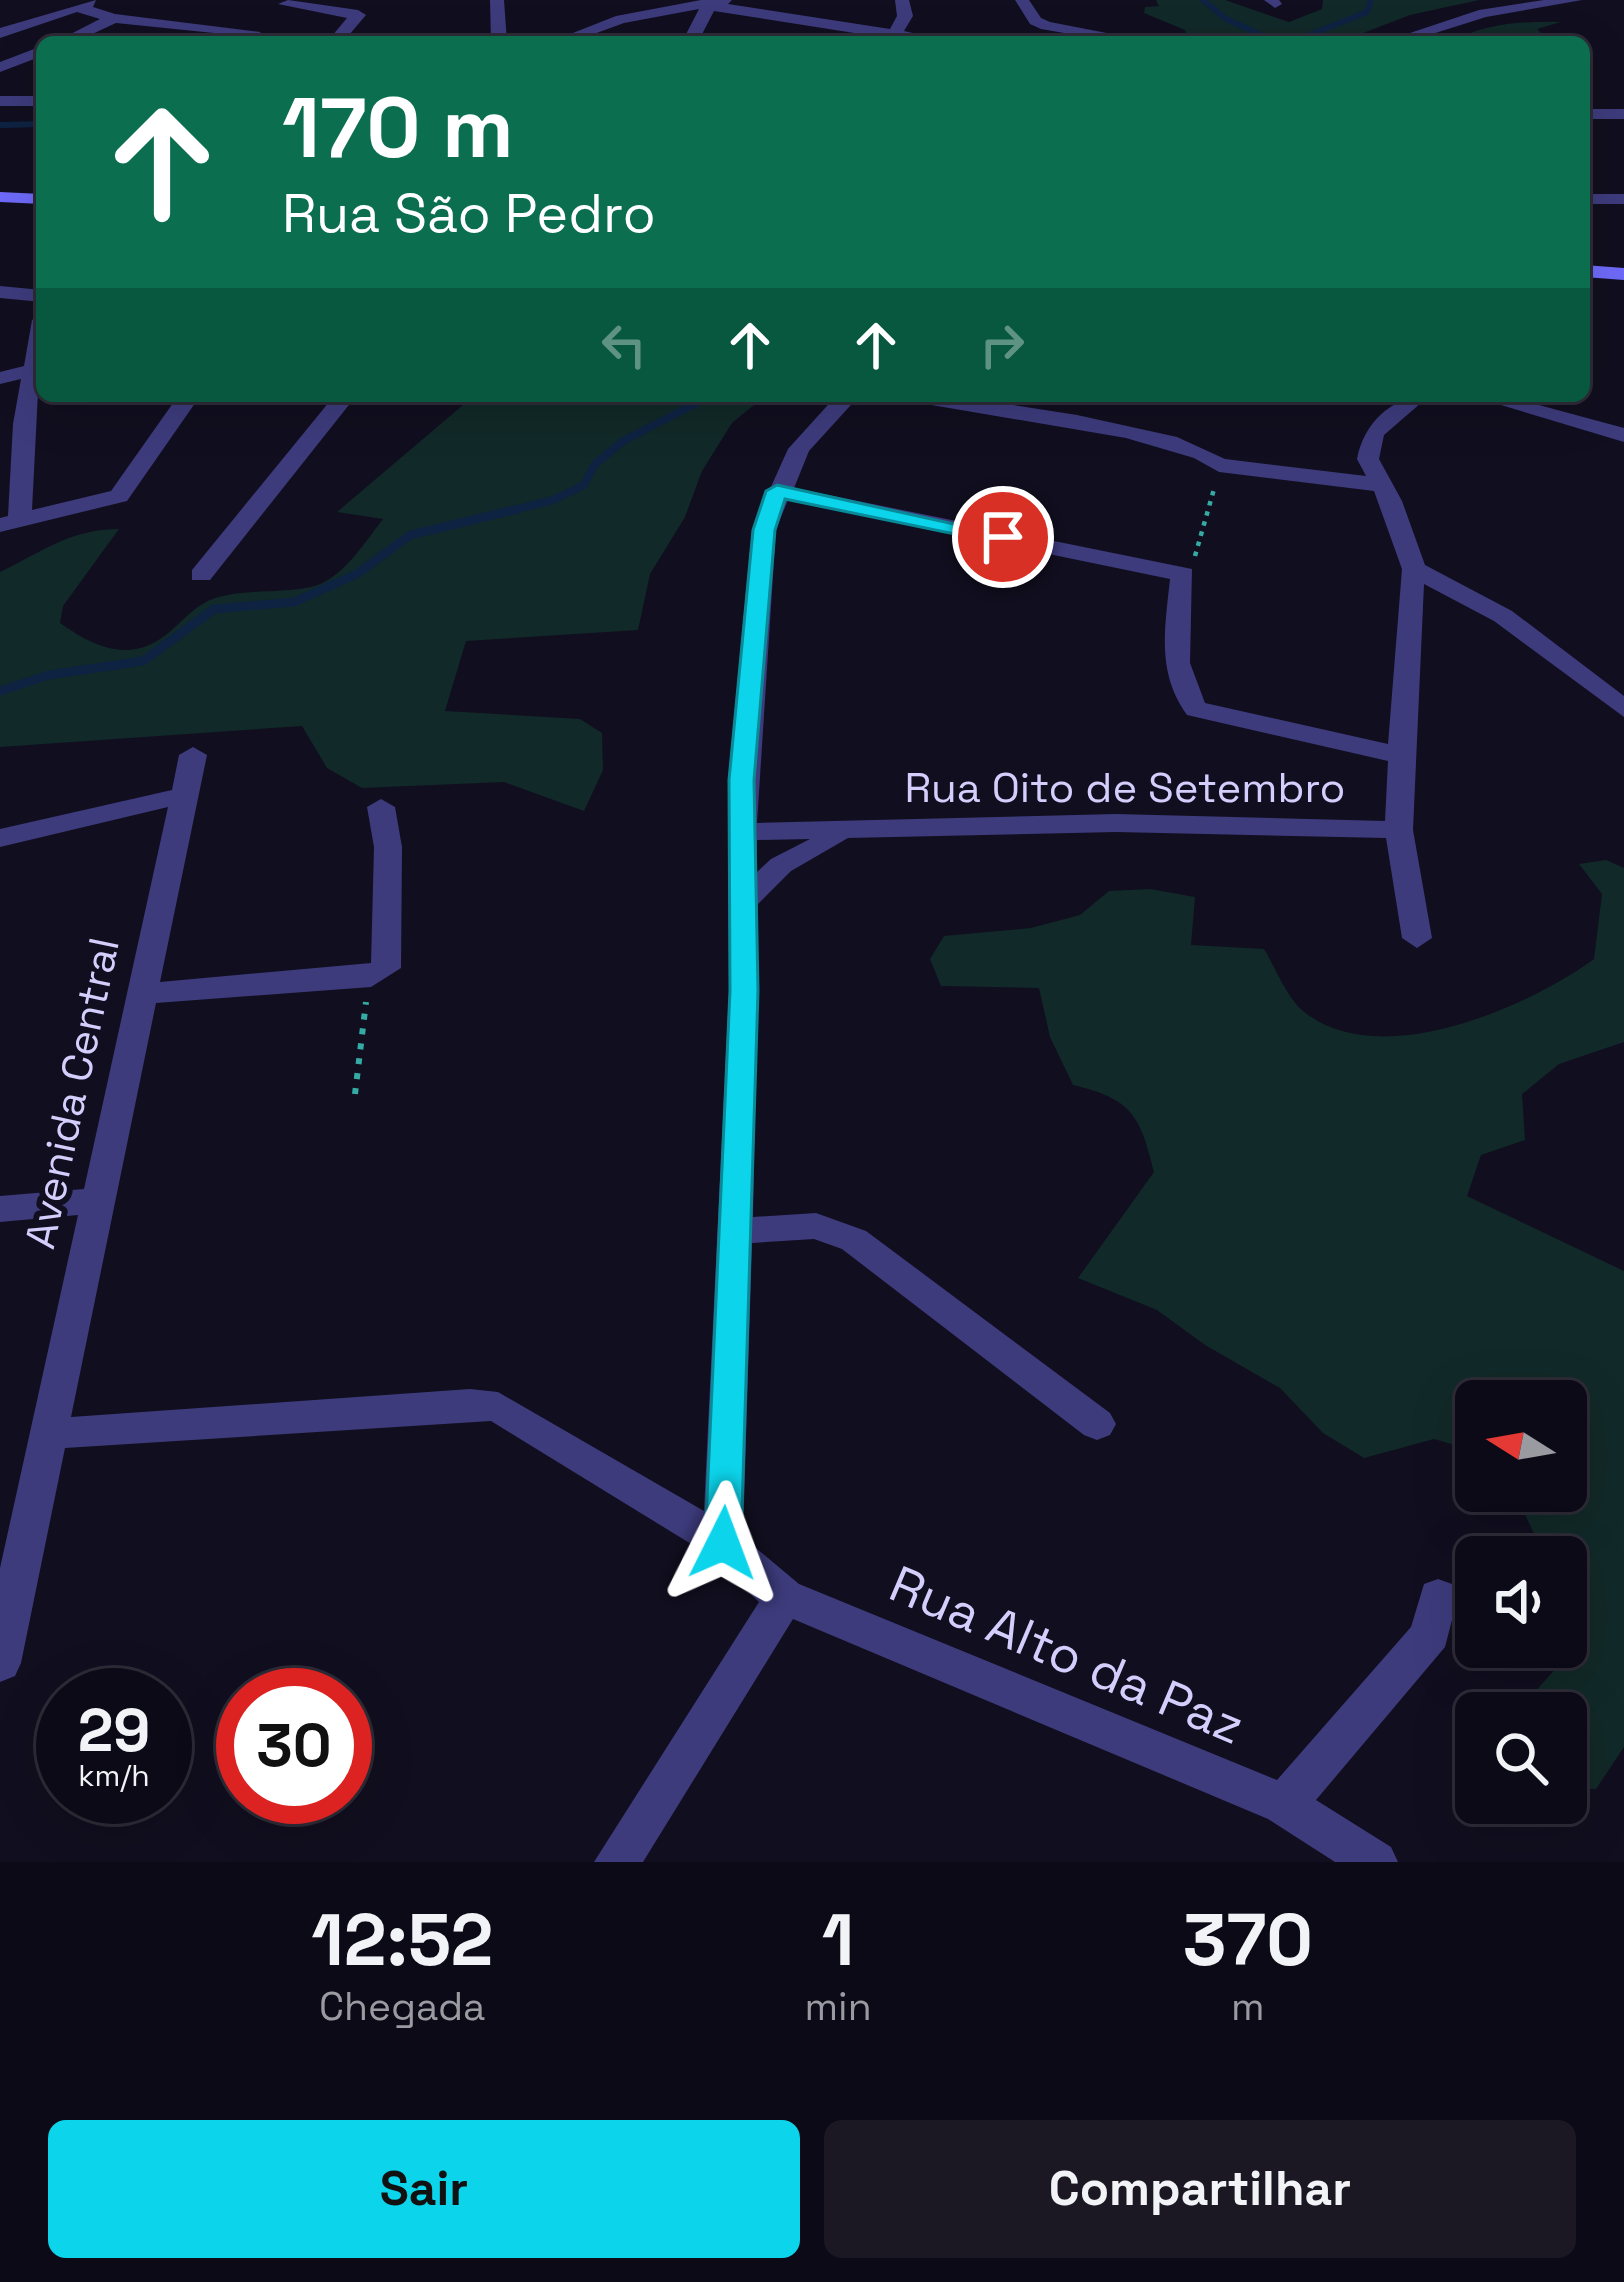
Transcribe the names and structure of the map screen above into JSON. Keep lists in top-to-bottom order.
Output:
{
  "streets": {
    "street": ["Rua Oito de Setembro", "Avenida Central", "Rua Alto da Paz"]
  },
  "crossings": [
    ["Avenida Central", "Rua Alto da Paz"]
  ],
  "north": "left",
  "page": {
    "turn": ["170 m", "Rua São Pedro"],
    "speed": "29 km/h",
    "limit": "30",
    "eta": [
      "12:52",
      "Chegada",
      "1",
      "min",
      "370",
      "m"
    ],
    "buttons": ["Sair", "Compartilhar"]
  }
}
